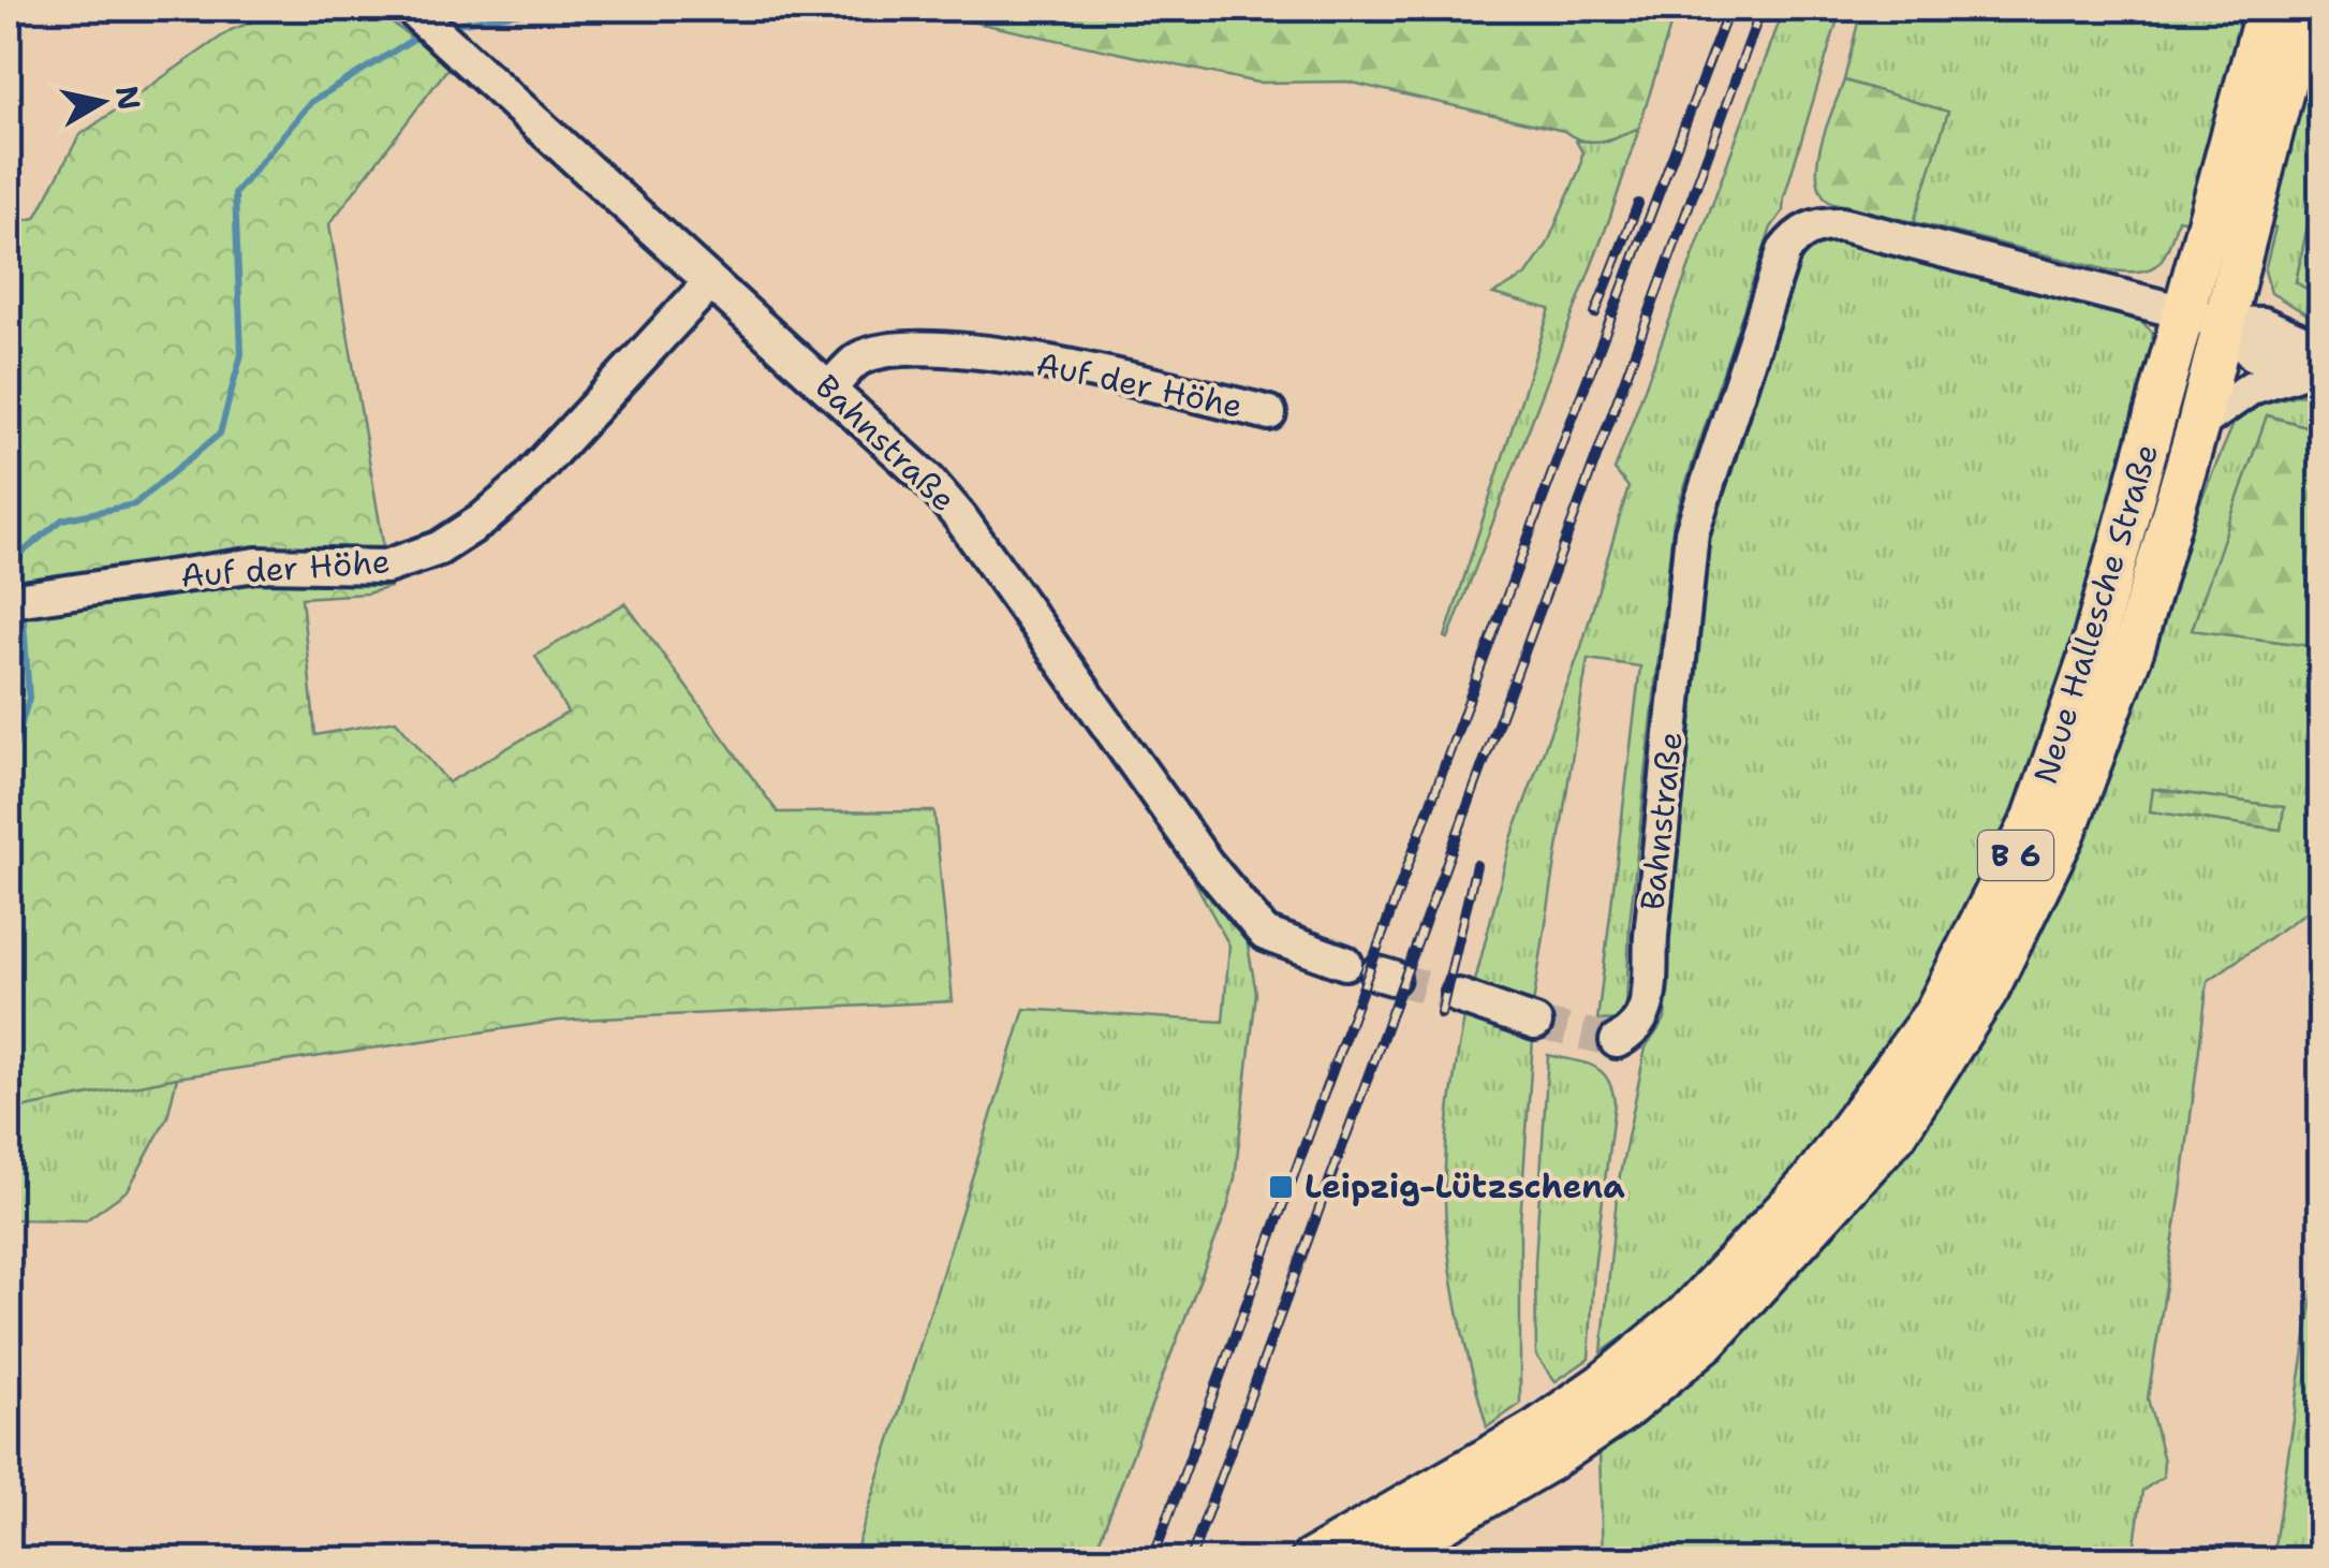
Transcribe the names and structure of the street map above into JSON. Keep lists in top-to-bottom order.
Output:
{
  "streets": {
    "main road": ["Neue Hallesche Straße", "B 6"],
    "street": ["Auf der Höhe", "Bahnstraße"]
  },
  "crossings": [
    ["Auf der Höhe", "Bahnstraße"],
    ["Bahnstraße", "Neue Hallesche Straße"]
  ],
  "places": {
    "transit": ["Leipzig-Lützschena"]
  },
  "north": "right"
}
